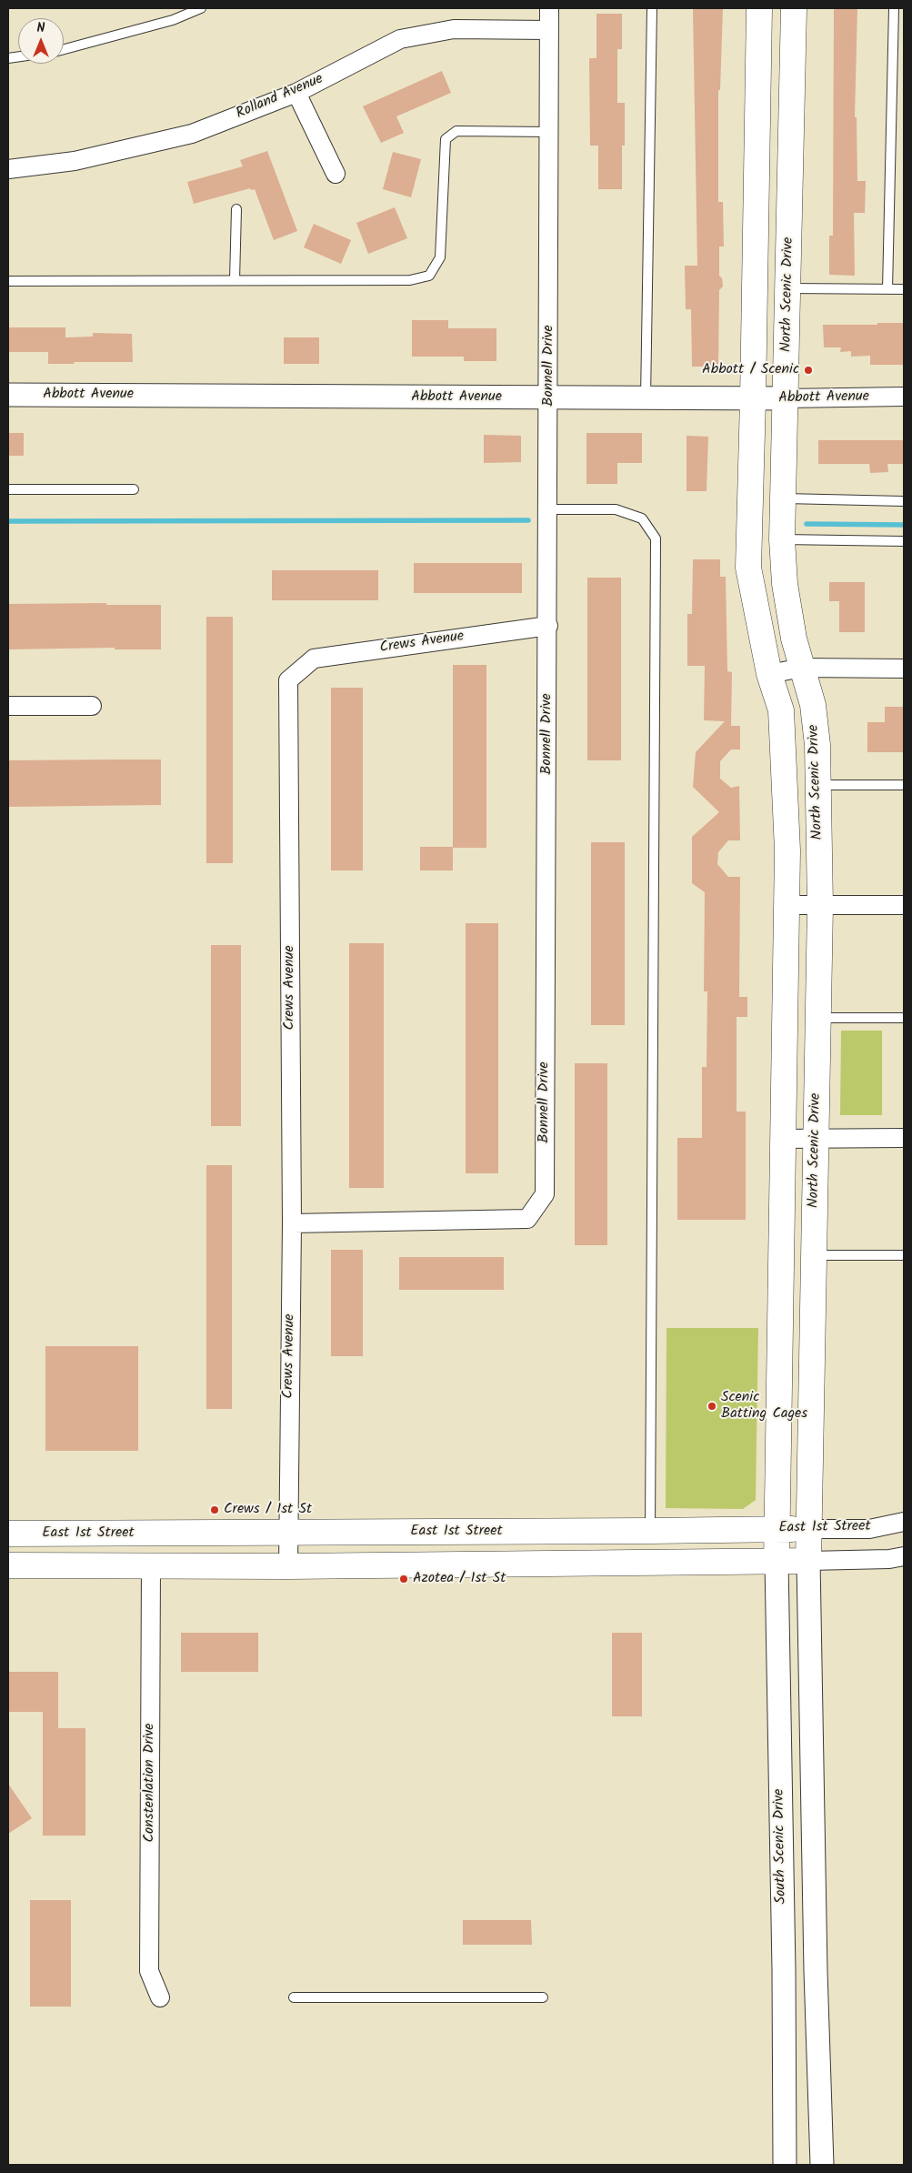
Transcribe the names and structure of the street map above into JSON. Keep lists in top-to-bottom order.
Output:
{
  "streets": {
    "main road": ["North Scenic Drive", "East 1st Street", "South Scenic Drive"],
    "street": [
      "Rolland Avenue",
      "Bonnell Drive",
      "Abbott Avenue",
      "Crews Avenue",
      "Constenlation Drive"
    ]
  },
  "crossings": [
    ["Rolland Avenue", "Bonnell Drive"],
    ["North Scenic Drive", "Abbott Avenue"],
    ["North Scenic Drive", "East 1st Street"],
    ["Bonnell Drive", "Abbott Avenue"],
    ["Bonnell Drive", "Crews Avenue"],
    ["Crews Avenue", "East 1st Street"],
    ["East 1st Street", "South Scenic Drive"]
  ],
  "places": [
    "Abbott / Scenic",
    "Scenic Batting Cages",
    "Crews / 1st St",
    "Azotea / 1st St"
  ],
  "north": "top"
}
